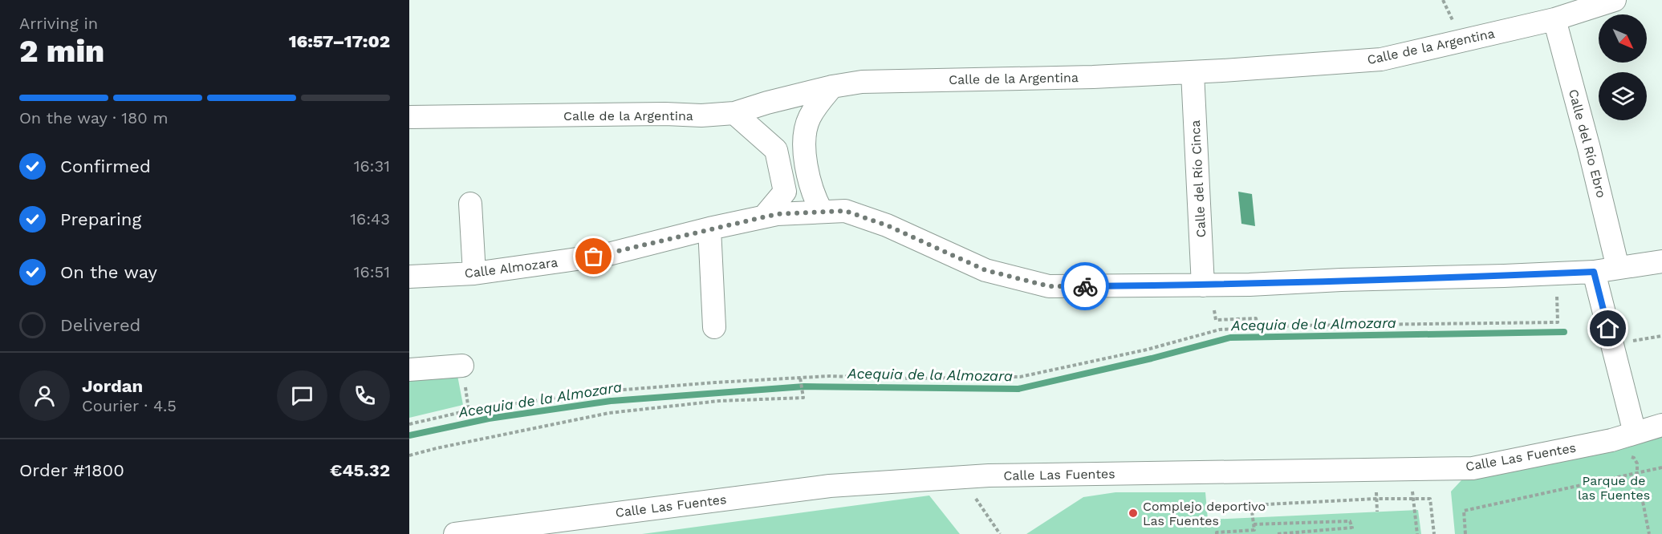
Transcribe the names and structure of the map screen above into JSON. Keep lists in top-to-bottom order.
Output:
{
  "streets": {
    "street": [
      "Calle de la Argentina",
      "Calle del Río Ebro",
      "Calle del Río Cinca",
      "Calle Almozara",
      "Calle Las Fuentes"
    ]
  },
  "crossings": [
    ["Calle de la Argentina", "Calle del Río Ebro"],
    ["Calle de la Argentina", "Calle del Río Cinca"],
    ["Calle del Río Ebro", "Calle Almozara"],
    ["Calle del Río Cinca", "Calle Almozara"]
  ],
  "water": ["Acequia de la Almozara"],
  "parks": ["Parque de las Fuentes"],
  "places": ["Complejo deportivo Las Fuentes"],
  "north": "bottom right",
  "page": {
    "heading": ["2 min", "Arriving in", "16:57–17:02"],
    "panel": [
      "Jordan",
      "Courier · 4.5",
      "Order #1800",
      "€45.32"
    ],
    "bar": "On the way · 180 m",
    "list": [
      ["Confirmed", "16:31"],
      ["Preparing", "16:43"],
      ["On the way", "16:51"],
      "Delivered"
    ]
  }
}
